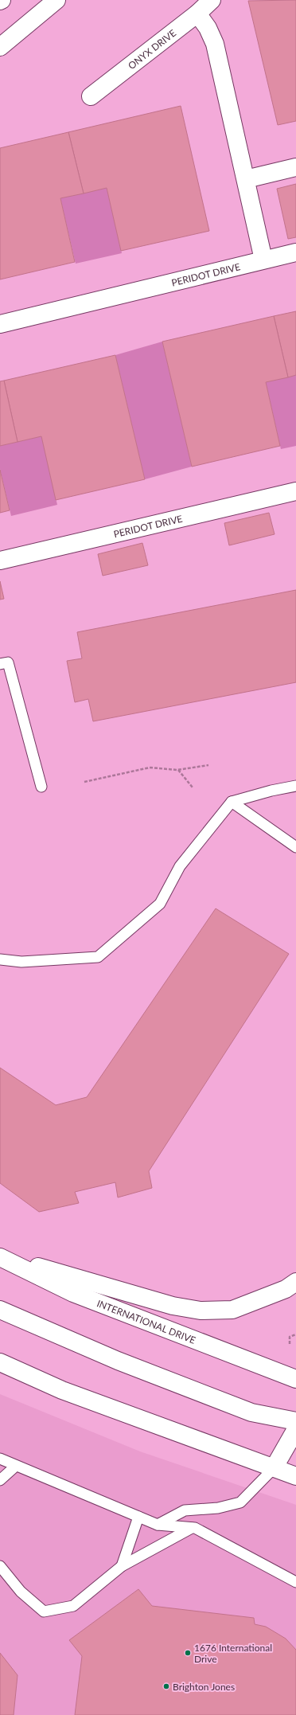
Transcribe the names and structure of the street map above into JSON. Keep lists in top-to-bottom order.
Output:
{
  "streets": {
    "main road": ["ONYX DRIVE", "PERIDOT DRIVE", "INTERNATIONAL DRIVE"]
  },
  "places": ["1676 International Drive", "Brighton Jones"]
}
